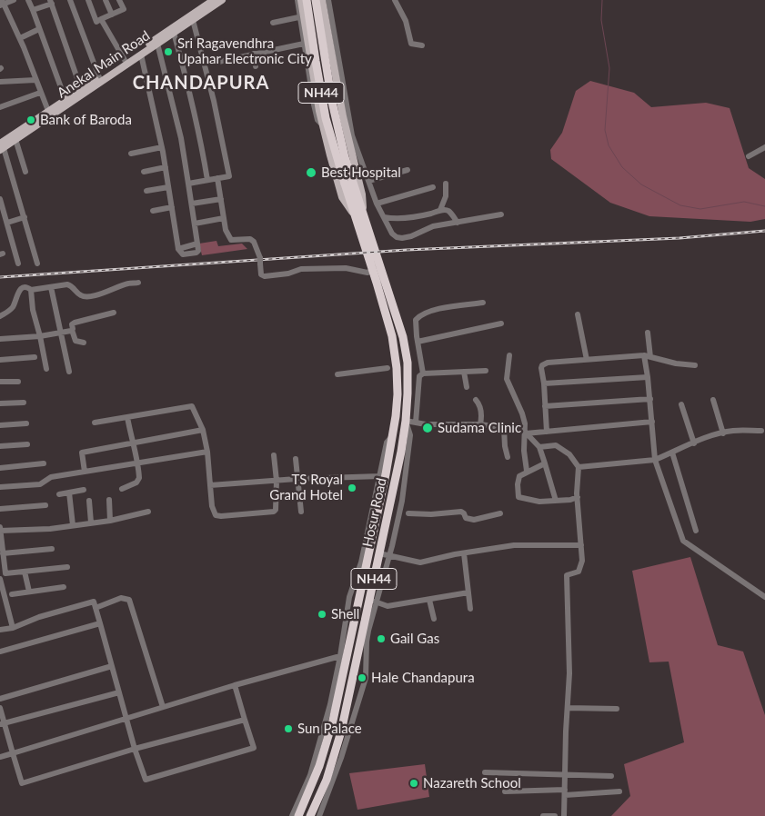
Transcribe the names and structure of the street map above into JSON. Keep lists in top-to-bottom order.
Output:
{
  "streets": {
    "highway": ["NH44", "Hosur Road"],
    "main road": ["Anekal Main Road"]
  },
  "crossings": [
    ["NH44", "Hosur Road"]
  ],
  "districts": ["CHANDAPURA"],
  "places": [
    "Sri Ragavendhra Upahar Electronic City",
    "Bank of Baroda",
    "Best Hospital",
    "Sudama Clinic",
    "TS Royal Grand Hotel",
    "Shell",
    "Gail Gas",
    "Hale Chandapura",
    "Sun Palace",
    "Nazareth School"
  ]
}
